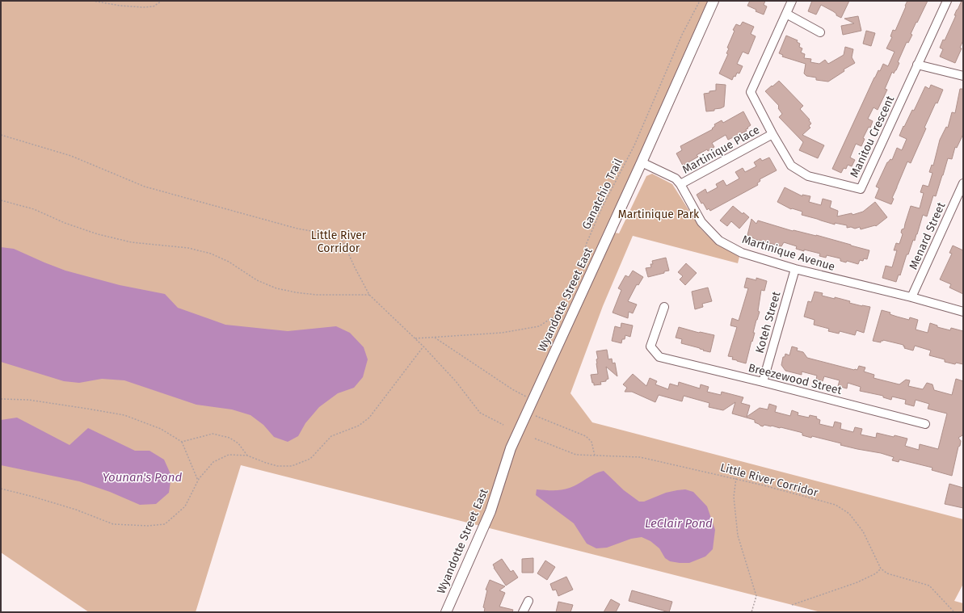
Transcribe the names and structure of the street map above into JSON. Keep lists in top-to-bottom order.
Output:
{
  "streets": {
    "street": [
      "Manitou Crescent",
      "Martinique Place",
      "Menard Street",
      "Martinique Avenue",
      "Wyandotte Street East",
      "Koteh Street",
      "Breezewood Street"
    ],
    "path": ["Ganatchio Trail", "Little River Corridor"]
  },
  "crossings": [
    ["Manitou Crescent", "Martinique Place"],
    ["Martinique Place", "Martinique Avenue"],
    ["Menard Street", "Martinique Avenue"],
    ["Martinique Avenue", "Wyandotte Street East"],
    ["Martinique Avenue", "Koteh Street"],
    ["Koteh Street", "Breezewood Street"]
  ],
  "water": ["Younan's Pond", "LeClair Pond"],
  "parks": ["Martinique Park", "Little River Corridor"]
}
